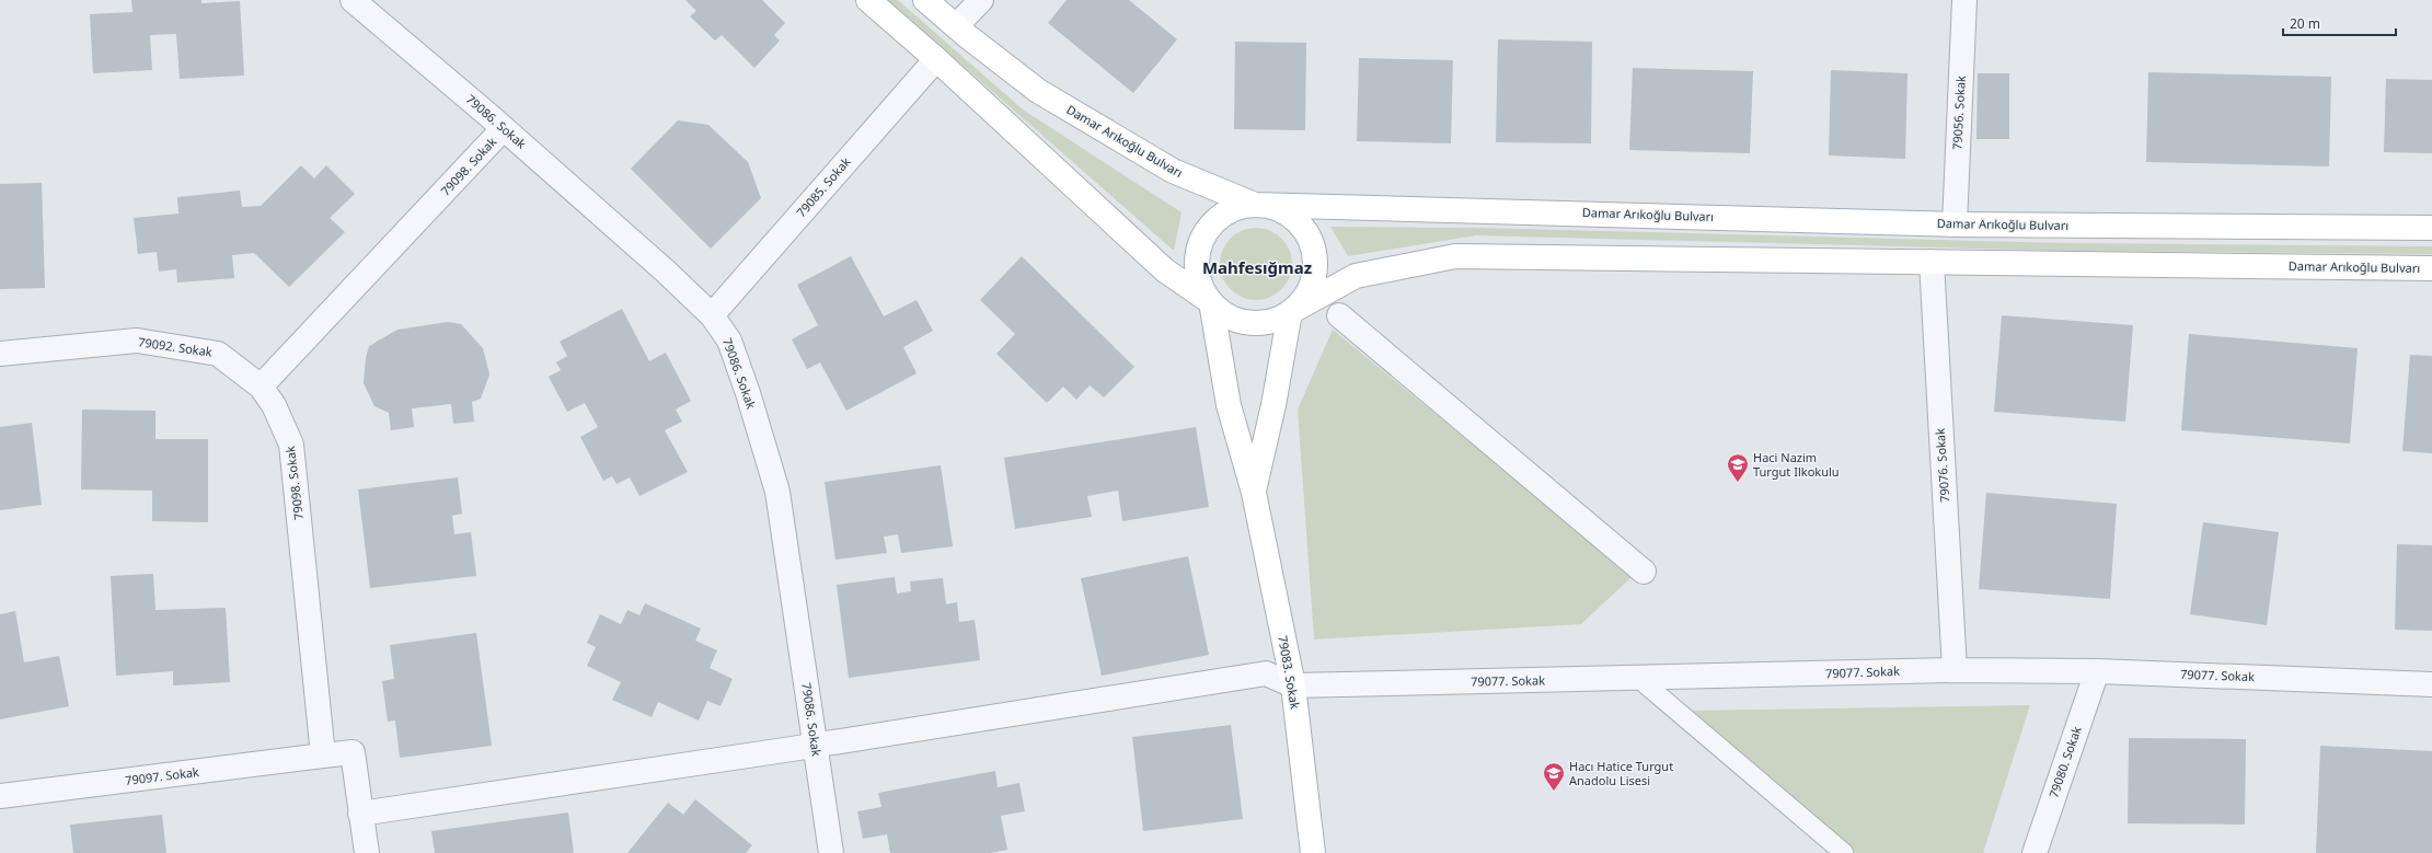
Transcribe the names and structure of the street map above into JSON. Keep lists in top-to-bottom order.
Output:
{
  "streets": {
    "main road": ["Damar Arıkoğlu Bulvarı", "79083. Sokak"],
    "street": [
      "79056. Sokak",
      "79086. Sokak",
      "79098. Sokak",
      "79085. Sokak",
      "79092. Sokak",
      "79076. Sokak",
      "79077. Sokak",
      "79080. Sokak",
      "79097. Sokak"
    ]
  },
  "crossings": [
    ["79056. Sokak", "Damar Arıkoğlu Bulvarı"],
    ["79086. Sokak", "79098. Sokak"],
    ["79086. Sokak", "79085. Sokak"],
    ["Damar Arıkoğlu Bulvarı", "79076. Sokak"],
    ["Damar Arıkoğlu Bulvarı", "79083. Sokak"],
    ["79098. Sokak", "79092. Sokak"],
    ["79098. Sokak", "79097. Sokak"],
    ["79076. Sokak", "79077. Sokak"],
    ["79083. Sokak", "79077. Sokak"],
    ["79077. Sokak", "79080. Sokak"]
  ],
  "districts": ["Mahfesığmaz"],
  "places": {
    "school or university": ["Haci Nazim Turgut Ilkokulu", "Hacı Hatice Turgut Anadolu Lisesi"]
  },
  "scale_bar": "20 m"
}
